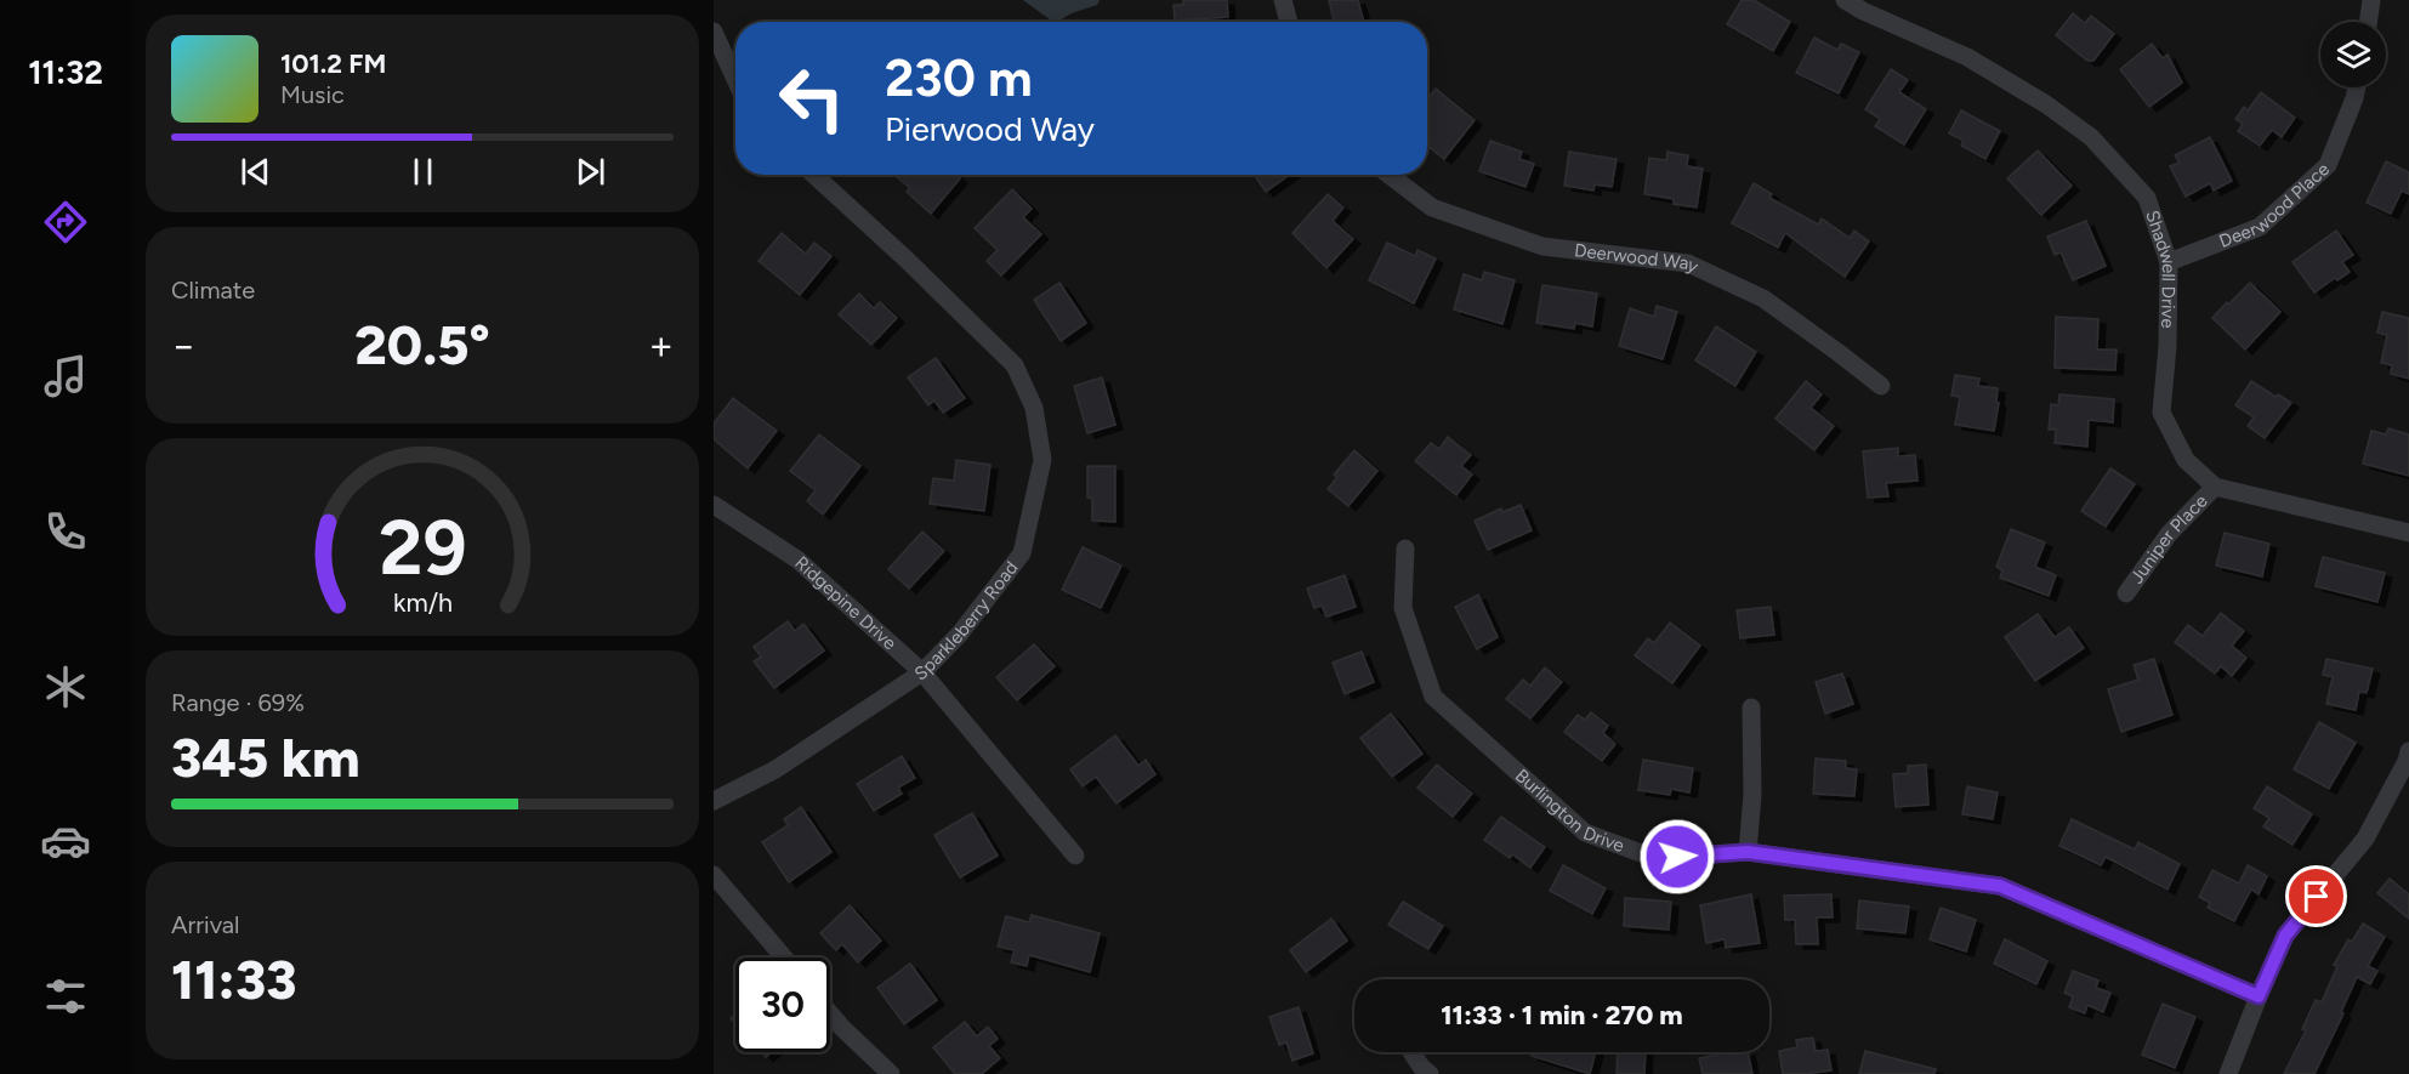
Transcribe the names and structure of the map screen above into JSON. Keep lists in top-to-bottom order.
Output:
{
  "streets": {
    "street": [
      "Deerwood Place",
      "Deerwood Way",
      "Shadwell Drive",
      "Juniper Place",
      "Ridgepine Drive",
      "Sparkleberry Road",
      "Burlington Drive"
    ]
  },
  "crossings": [
    ["Deerwood Place", "Shadwell Drive"],
    ["Shadwell Drive", "Juniper Place"],
    ["Ridgepine Drive", "Sparkleberry Road"]
  ],
  "page": {
    "tabs": "11:32",
    "turn": ["230 m", "Pierwood Way"],
    "song": ["101.2 FM", "Music"],
    "tile": [
      "Climate",
      ["Range · 69%", "345 km"],
      ["Arrival", "11:33"]
    ],
    "heat": ["−", "20.5°", "+"],
    "limit": "30",
    "trip": "11:33 · 1 min · 270 m",
    "gauge": ["29", "km/h"]
  }
}
